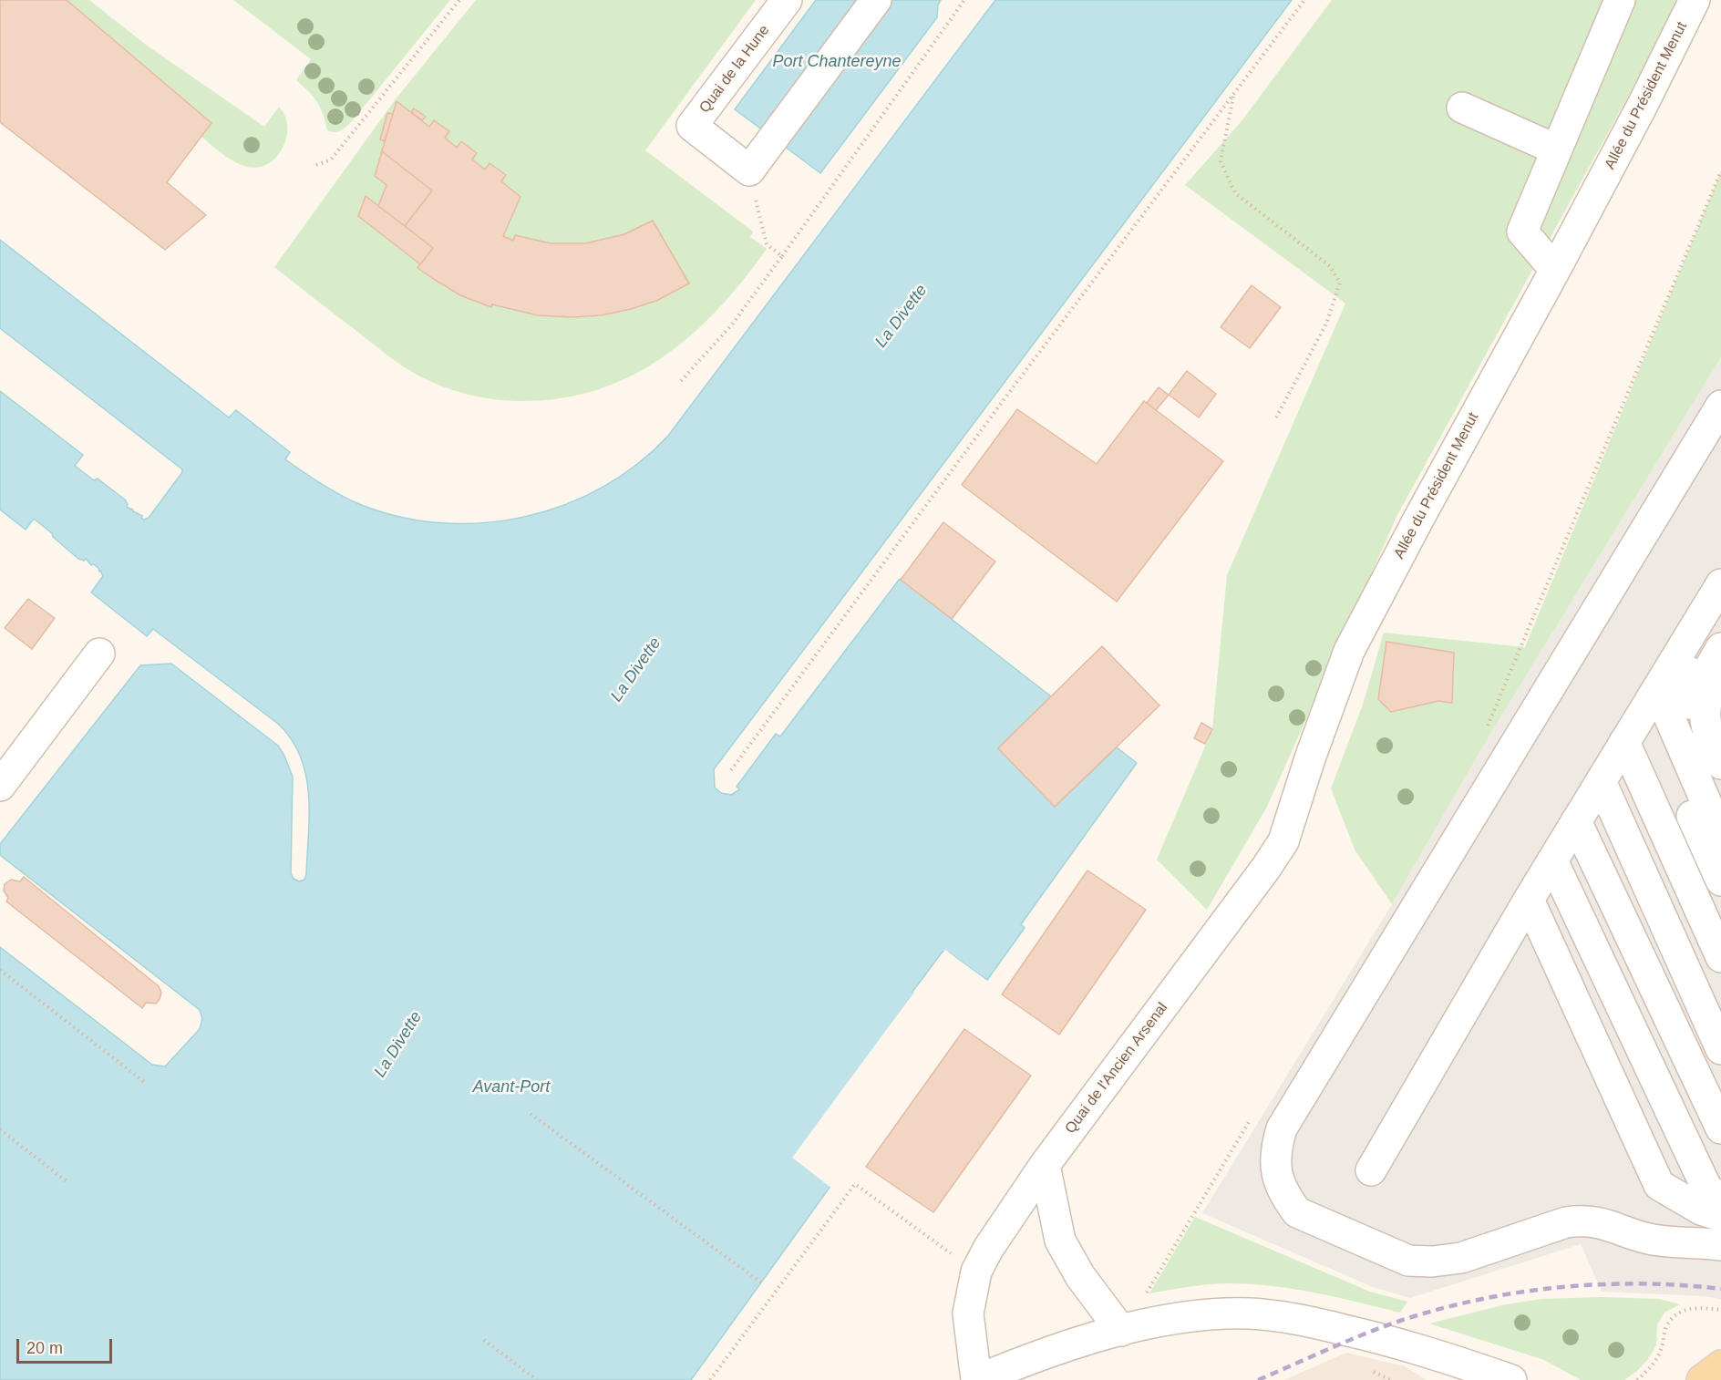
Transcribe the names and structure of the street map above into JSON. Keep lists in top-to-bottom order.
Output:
{
  "streets": {
    "street": ["Quai de la Hune", "Allée du Président Menut", "Quai de l'Ancien Arsenal"]
  },
  "crossings": [
    ["Allée du Président Menut", "Quai de l'Ancien Arsenal"]
  ],
  "water": ["Port Chantereyne", "La Divette", "Avant-Port"],
  "scale_bar": "20 m"
}
